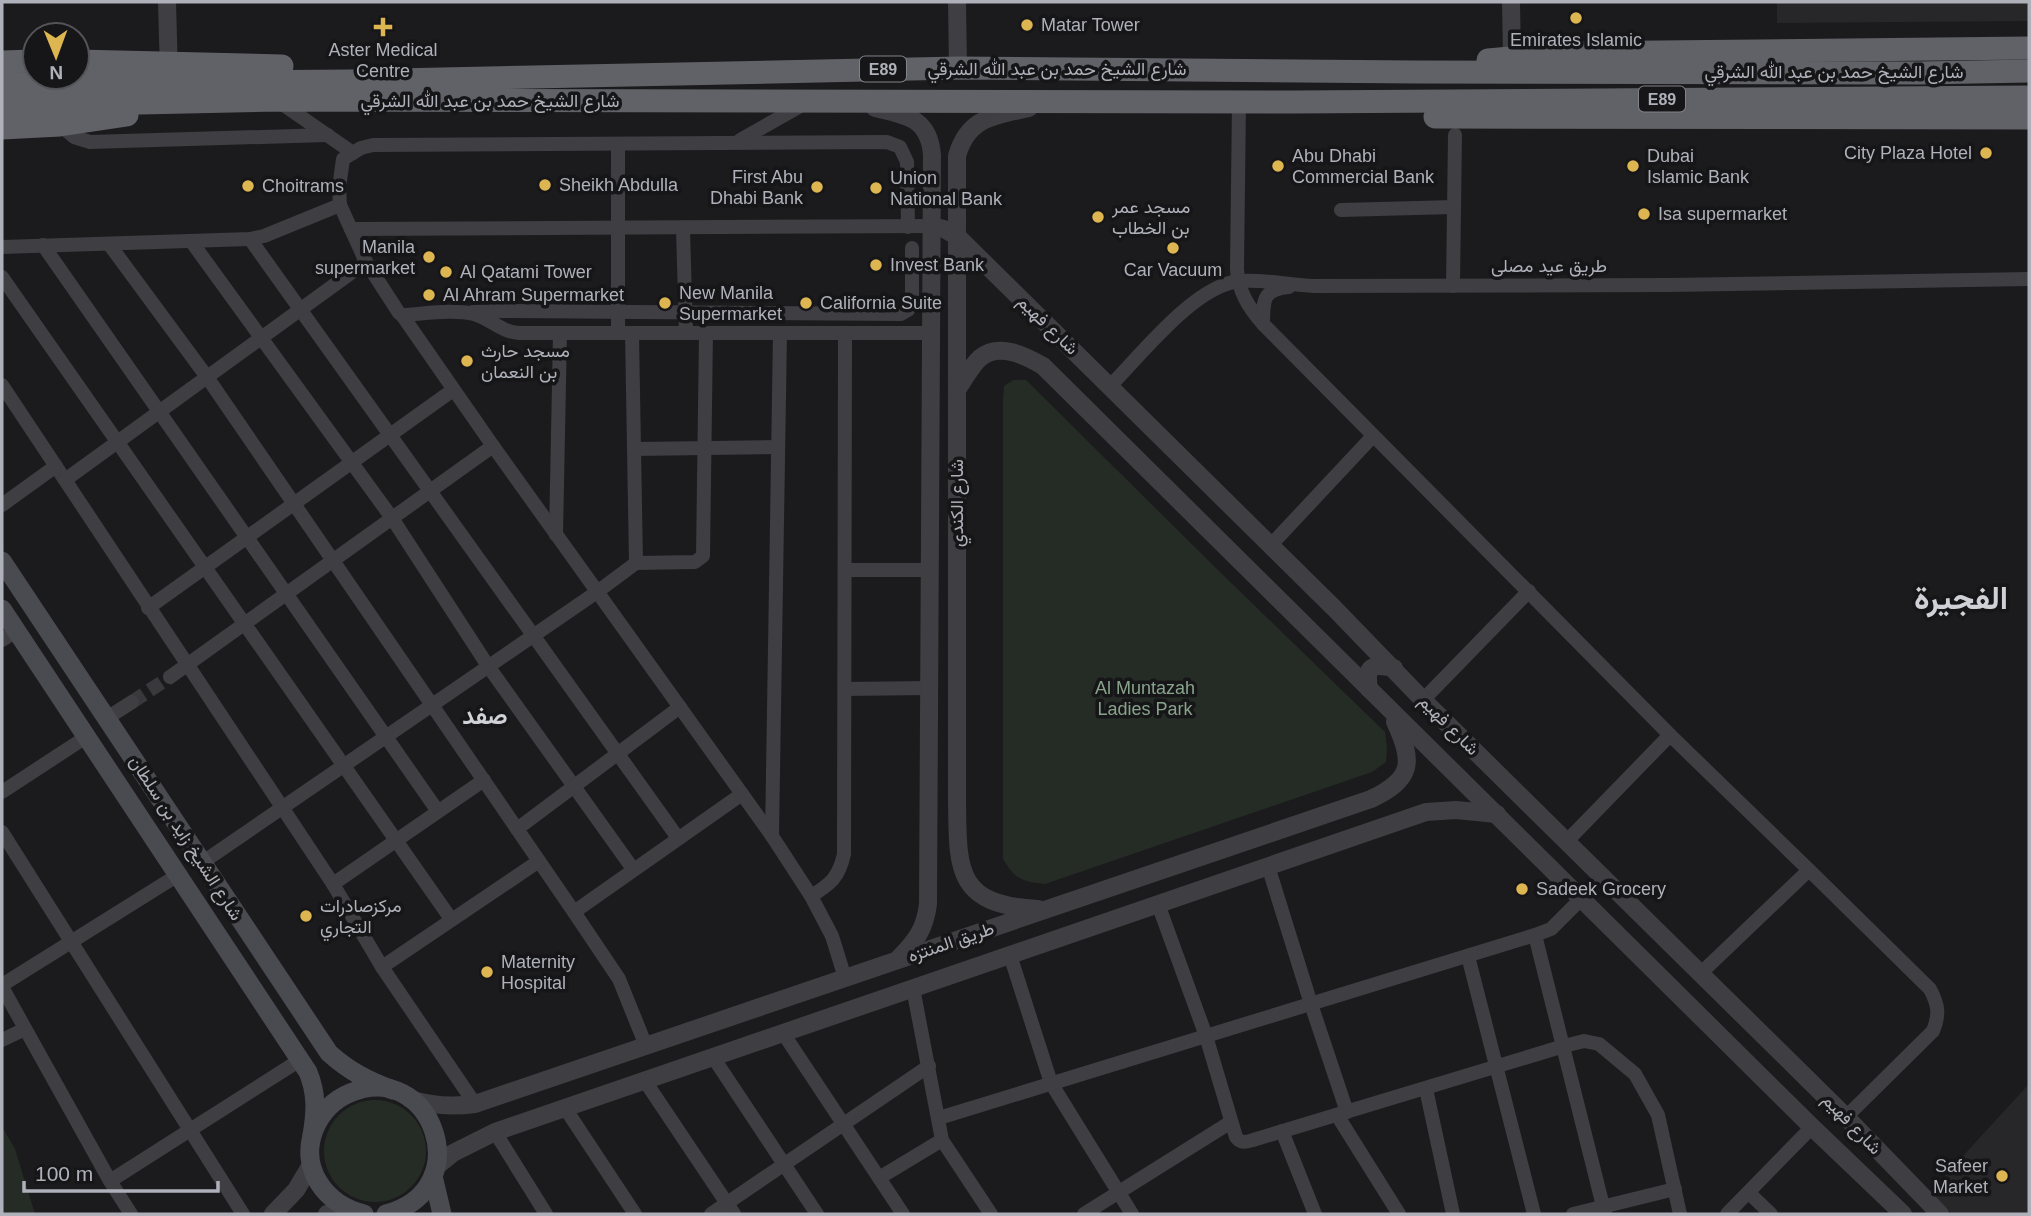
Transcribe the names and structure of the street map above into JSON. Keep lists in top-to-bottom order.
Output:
{
  "streets": {
    "highway": ["E89", "شارع الشيخ حمد بن عبد الله الشرقي"],
    "main road": ["شارع الشيخ زايد بن سلطان"],
    "street": [
      "طريق عيد مصلى",
      "شارع فهيم",
      "شارع الكندي",
      "طريق المنتزه"
    ]
  },
  "crossings": [
    ["شارع الشيخ حمد بن عبد الله الشرقي", "شارع الكندي"],
    ["طريق عيد مصلى", "شارع فهيم"],
    ["شارع فهيم", "شارع الكندي"],
    ["شارع فهيم", "طريق المنتزه"],
    ["شارع الكندي", "طريق المنتزه"],
    ["شارع الشيخ زايد بن سلطان", "طريق المنتزه"]
  ],
  "districts": ["الفجيرة", "صفد"],
  "parks": ["Al Muntazah Ladies Park"],
  "places": {
    "other": [
      "Emirates Islamic",
      "Matar Tower",
      "City Plaza Hotel",
      "Abu Dhabi Commercial Bank",
      "Dubai Islamic Bank",
      "Sheikh Abdulla",
      "Choitrams",
      "First Abu Dhabi Bank",
      "Union National Bank",
      "Isa supermarket",
      "مسجد عمر بن الخطاب",
      "Car Vacuum",
      "Manila supermarket",
      "Invest Bank",
      "Al Qatami Tower",
      "Al Ahram Supermarket",
      "New Manila Supermarket",
      "California Suite",
      "مسجد حارث بن النعمان",
      "Sadeek Grocery",
      "مركزصادرات التجاري",
      "Maternity Hospital",
      "Safeer Market"
    ],
    "health": ["Aster Medical Centre"]
  },
  "scale_bar": "100 m",
  "north": "bottom"
}
